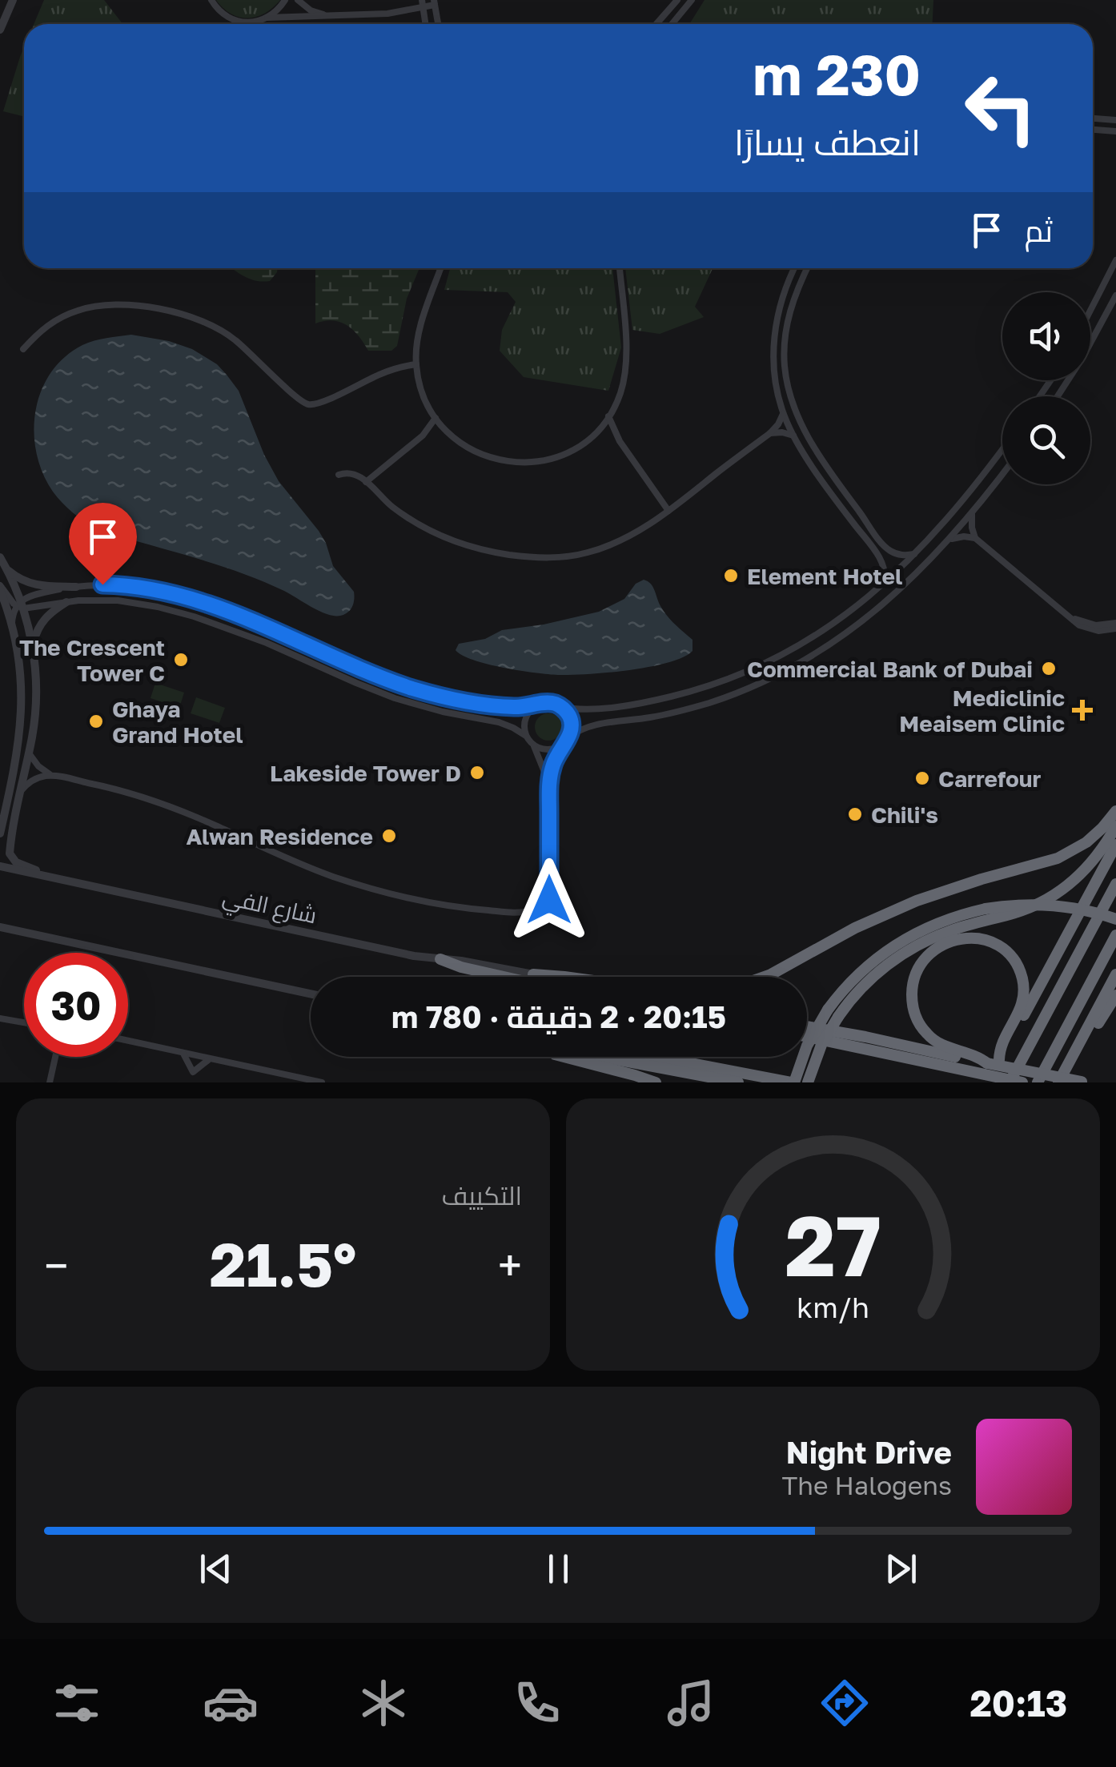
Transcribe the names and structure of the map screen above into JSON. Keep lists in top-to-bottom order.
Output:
{
  "streets": {
    "street": ["شارع الفي"]
  },
  "places": {
    "other": [
      "Element Hotel",
      "The Crescent Tower C",
      "Commercial Bank of Dubai",
      "Ghaya Grand Hotel",
      "Lakeside Tower D",
      "Carrefour",
      "Chili's",
      "Alwan Residence"
    ],
    "health": ["Mediclinic Meaisem Clinic"]
  },
  "page": {
    "turn": ["230 m", "انعطف يسارًا"],
    "then": "ثم",
    "limit": "30",
    "trip": "20:15 · 2 دقيقة · 780 m",
    "tile": "التكييف",
    "heat": ["−", "21.5°", "+"],
    "song": ["Night Drive", "The Halogens"],
    "tabs": "20:13",
    "gauge": ["27", "km/h"]
  }
}
